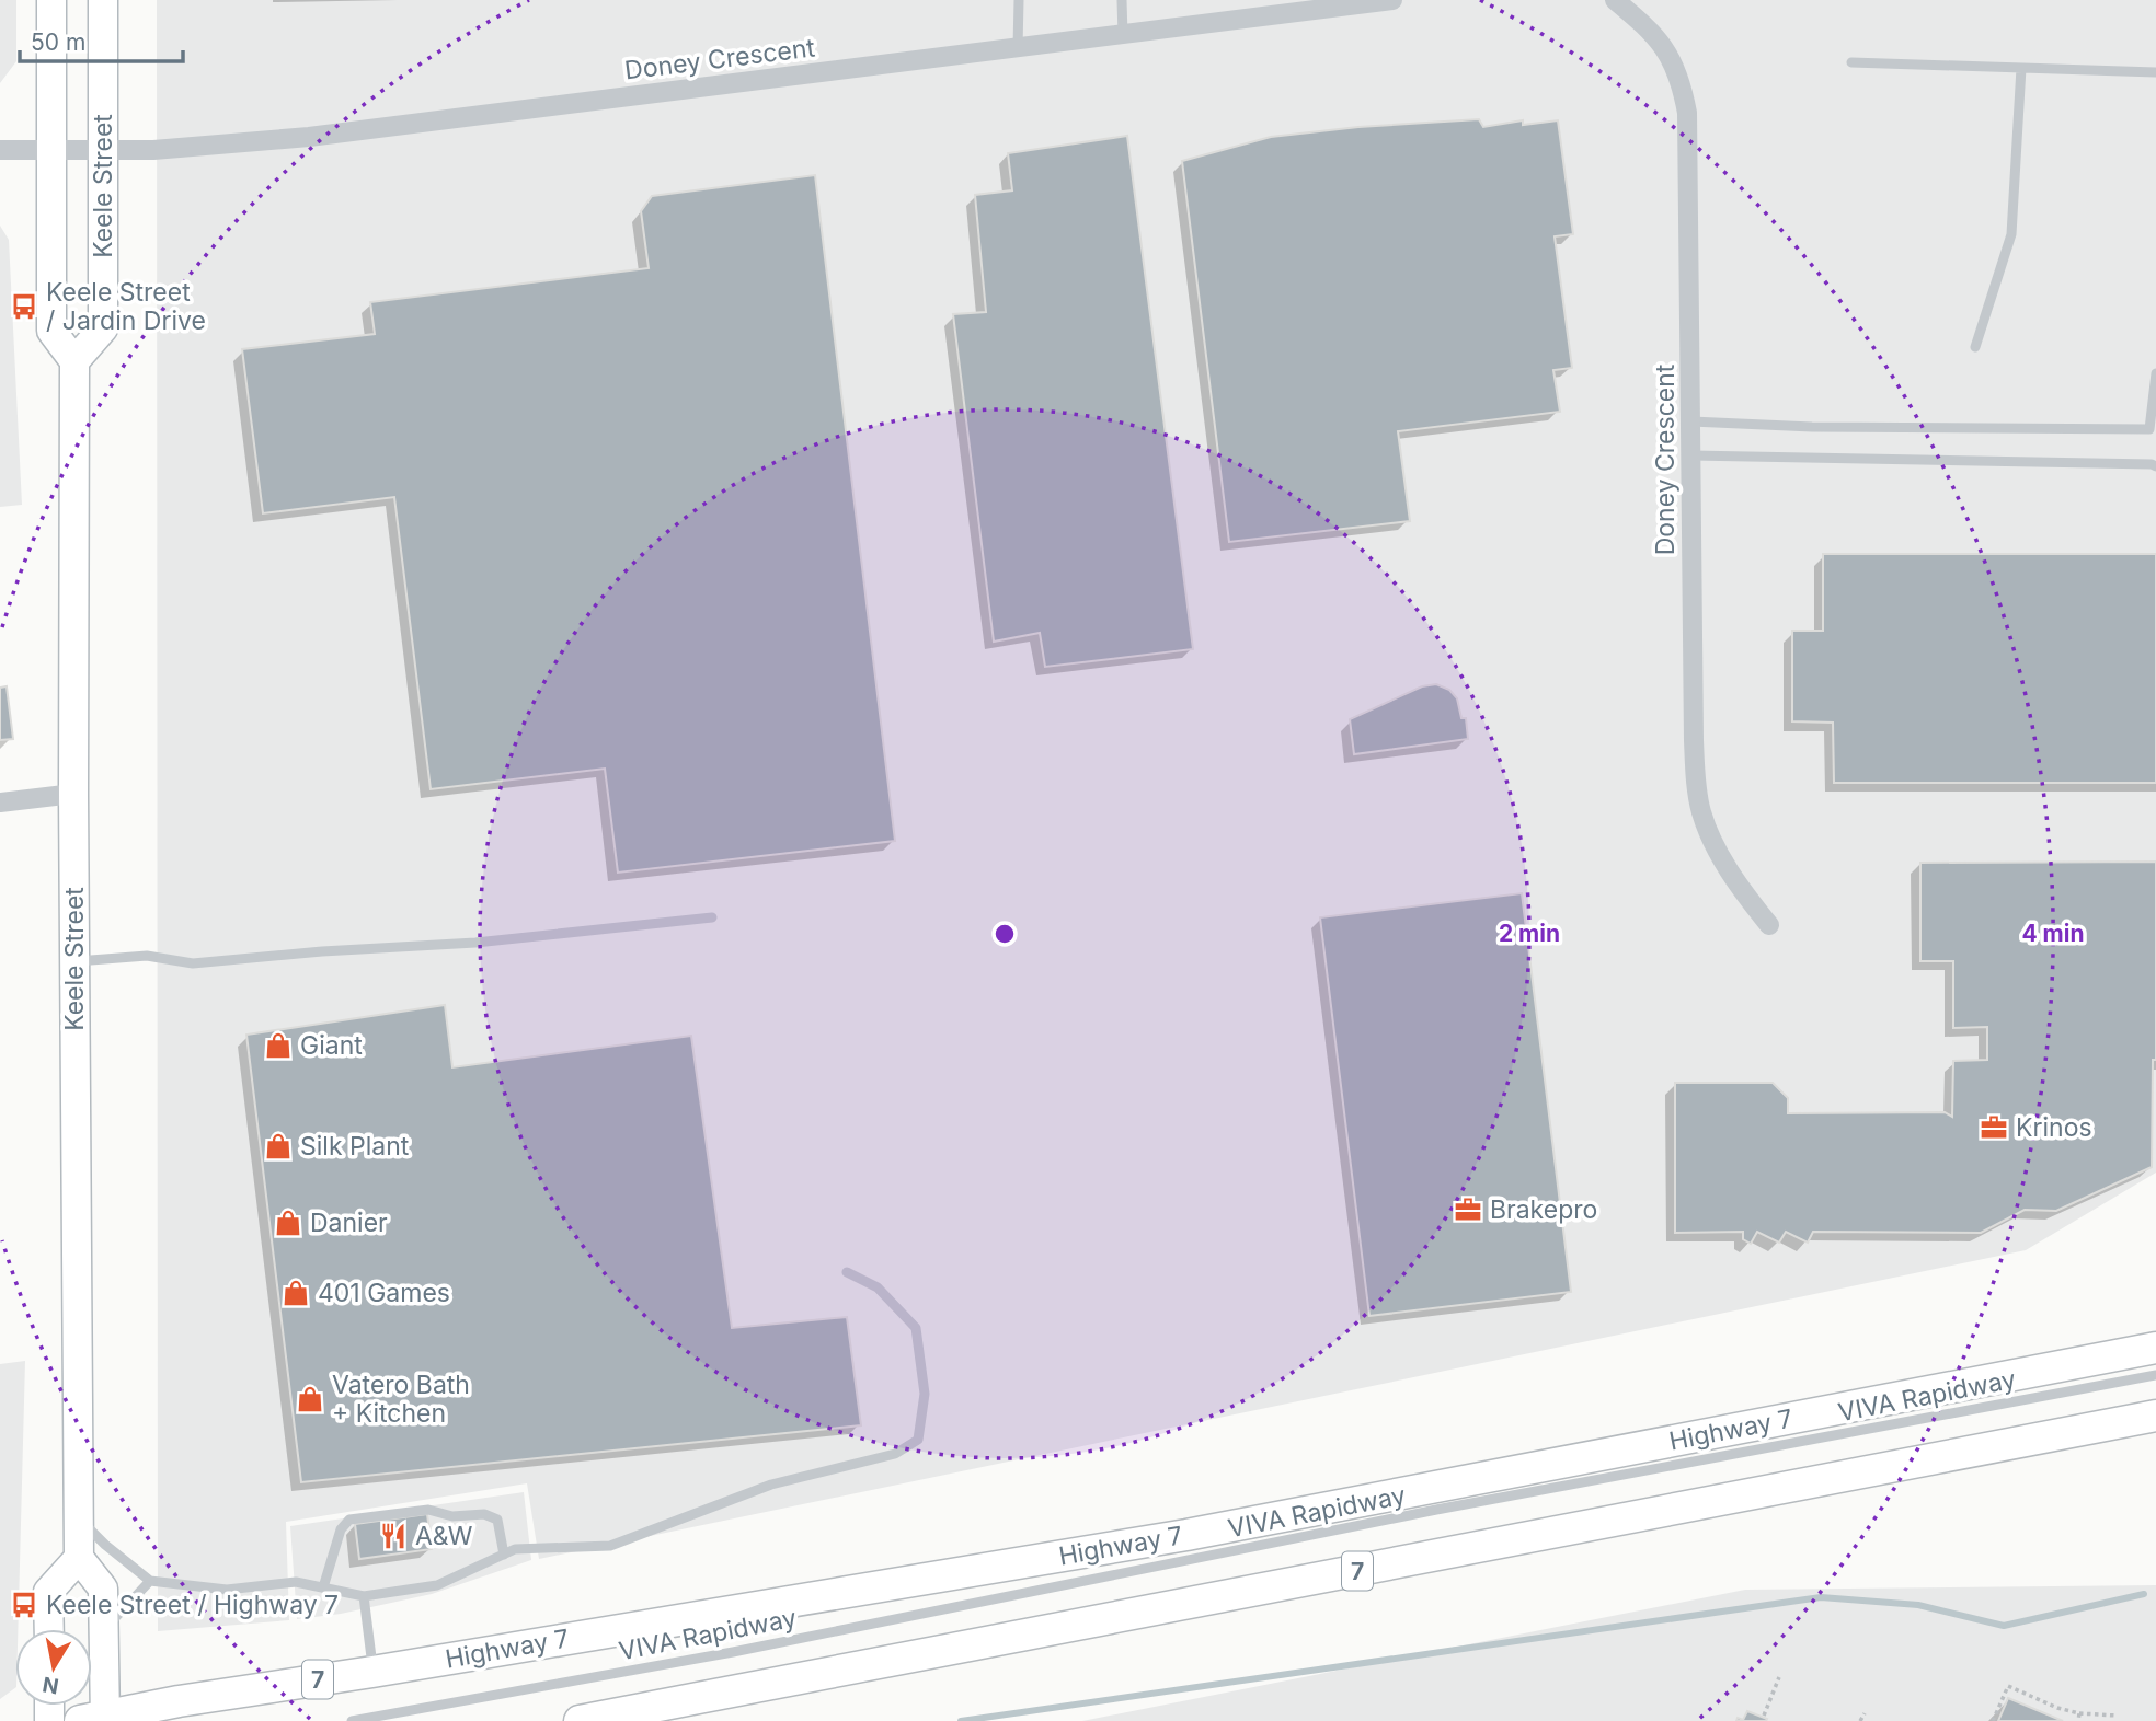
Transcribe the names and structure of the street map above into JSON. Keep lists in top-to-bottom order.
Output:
{
  "streets": {
    "main road": ["Keele Street", "Highway 7", "7"],
    "street": ["Doney Crescent"],
    "lane": ["VIVA Rapidway"]
  },
  "crossings": [
    ["Doney Crescent", "Keele Street"],
    ["VIVA Rapidway", "Highway 7"]
  ],
  "places": {
    "bus stop": ["Keele Street / Jardin Drive", "Keele Street / Highway 7"],
    "shop": [
      "Giant",
      "Silk Plant",
      "Danier",
      "401 Games",
      "Vatero Bath + Kitchen"
    ],
    "office": ["Krinos", "Brakepro"],
    "restaurant": ["A&W"]
  },
  "scale_bar": "50 m",
  "north": "bottom",
  "rings": ["2 min", "4 min"]
}
